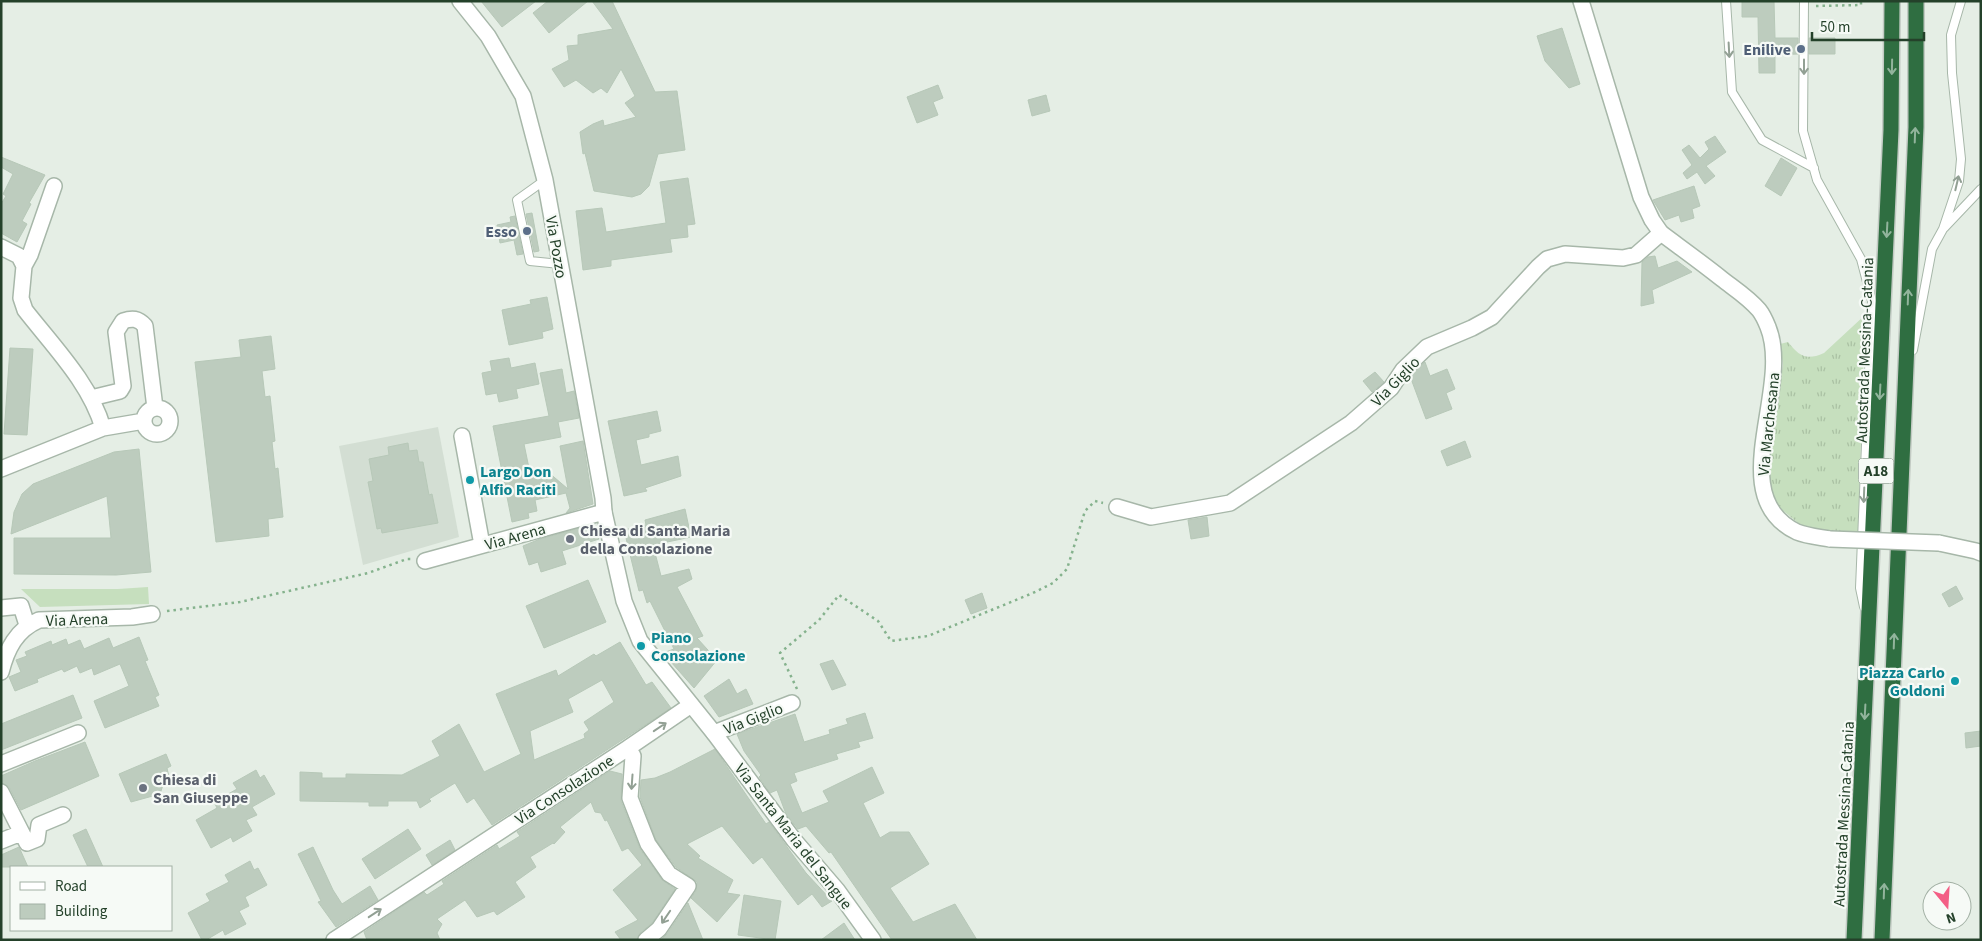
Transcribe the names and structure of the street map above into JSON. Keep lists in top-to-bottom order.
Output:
{
  "streets": {
    "highway": ["Autostrada Messina-Catania", "A18"],
    "street": [
      "Via Pozzo",
      "Via Giglio",
      "Via Marchesana",
      "Via Arena",
      "Via Consolazione",
      "Via Santa Maria del Sangue"
    ]
  },
  "crossings": [
    ["Via Pozzo", "Via Arena"],
    ["Via Pozzo", "Via Santa Maria del Sangue"],
    ["Via Giglio", "Via Marchesana"],
    ["Via Giglio", "Via Santa Maria del Sangue"]
  ],
  "places": [
    "Enilive",
    "Esso",
    "Largo Don Alfio Raciti",
    "Chiesa di Santa Maria della Consolazione",
    "Piano Consolazione",
    "Piazza Carlo Goldoni",
    "Chiesa di San Giuseppe"
  ],
  "legend": ["Road", "Building"],
  "scale_bar": "50 m",
  "north": "bottom"
}
